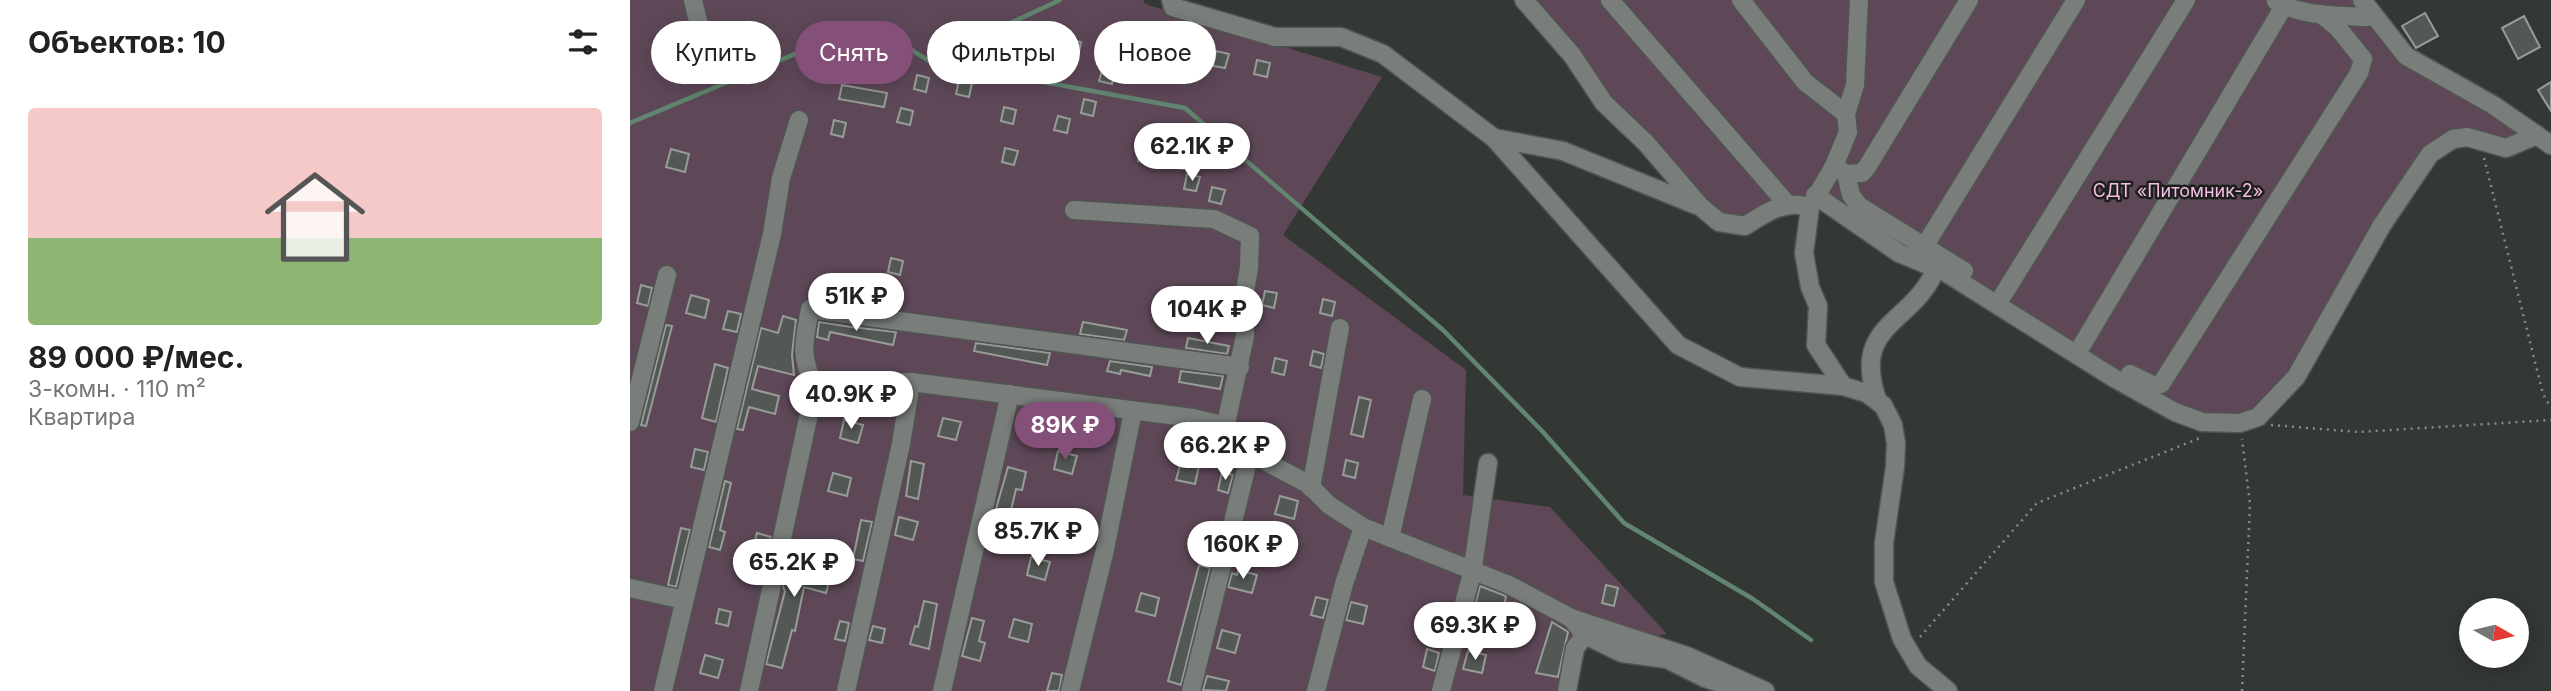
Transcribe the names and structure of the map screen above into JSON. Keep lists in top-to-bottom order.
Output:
{
  "parks": ["СДТ «Питомник-2»"],
  "north": "right",
  "page": {
    "heading": "Объектов: 10",
    "chip": [
      "Купить",
      "Снять",
      "Фильтры",
      "Новое"
    ],
    "list": [
      {
        "name": "89 000 ₽/мес.",
        "note": "3-комн. · 110 m² · Квартира"
      }
    ],
    "price": [
      "62.1K ₽",
      "51K ₽",
      "104K ₽",
      "40.9K ₽",
      "89K ₽",
      "66.2K ₽",
      "85.7K ₽",
      "160K ₽",
      "65.2K ₽",
      "69.3K ₽"
    ]
  }
}
